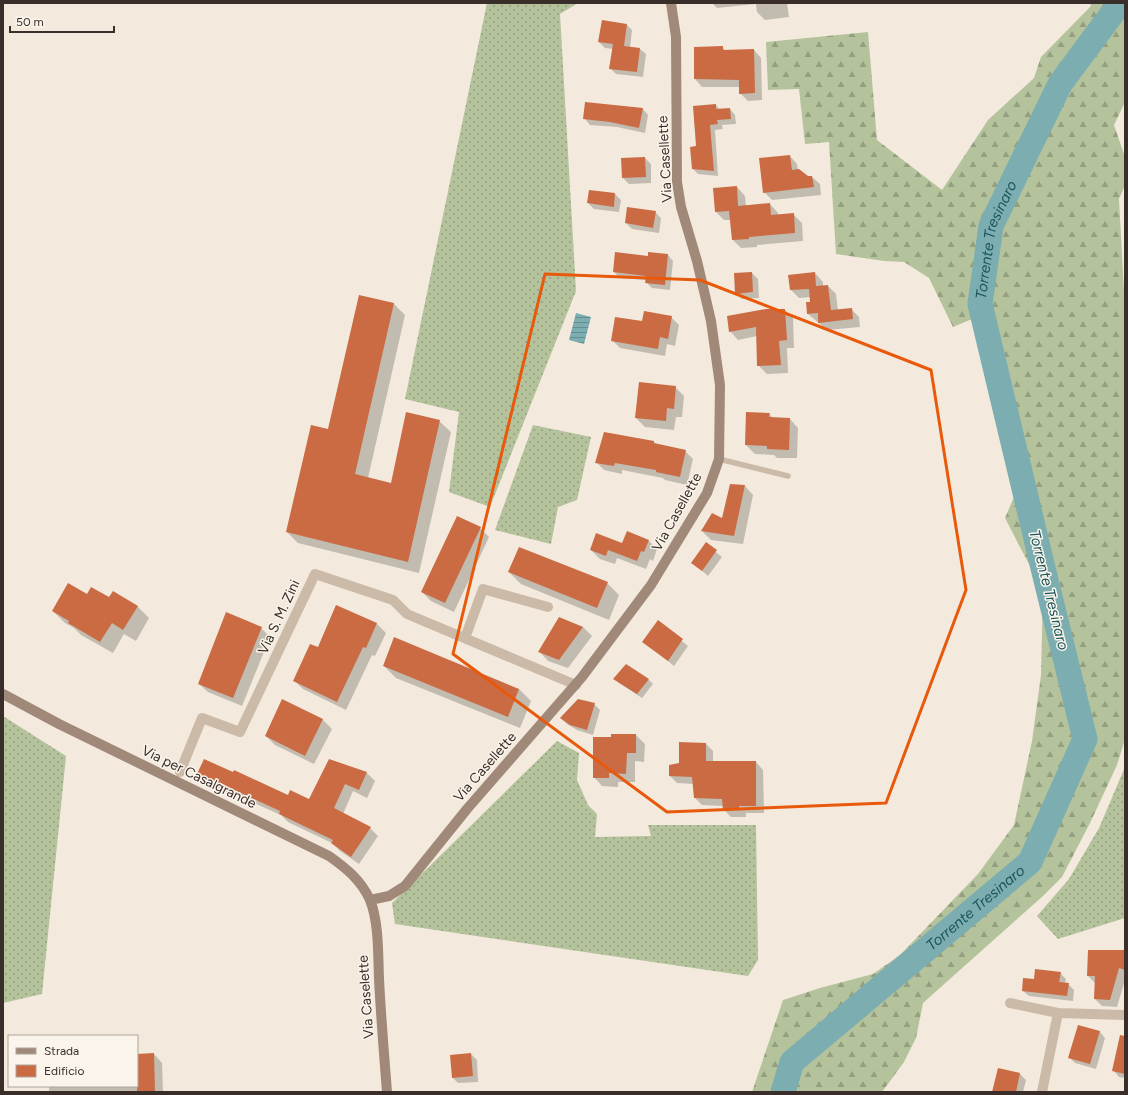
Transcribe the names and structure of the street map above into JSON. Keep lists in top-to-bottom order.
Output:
{
  "streets": {
    "street": [
      "Via Casellette",
      "Via S. M. Zini",
      "Via per Casalgrande",
      "Via Caselette"
    ]
  },
  "crossings": [
    ["Via Casellette", "Via S. M. Zini"],
    ["Via Casellette", "Via per Casalgrande"],
    ["Via Casellette", "Via Caselette"],
    ["Via per Casalgrande", "Via Caselette"]
  ],
  "water": ["Torrente Tresinaro"],
  "legend": ["Strada", "Edificio"],
  "scale_bar": "50 m"
}
